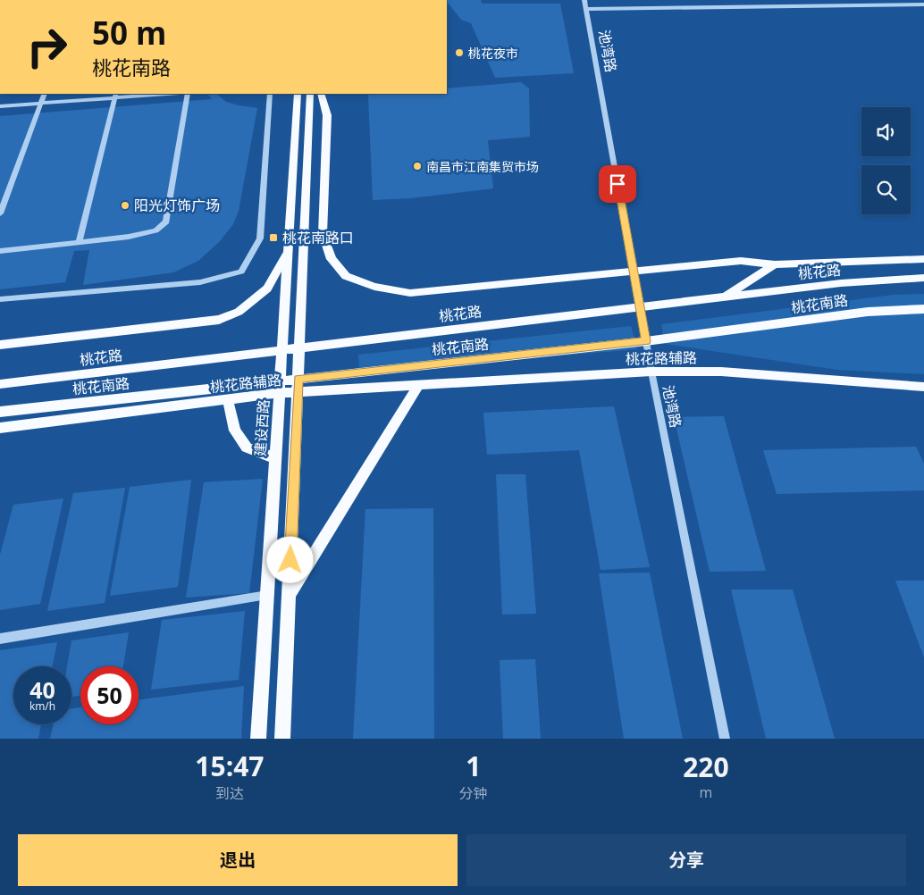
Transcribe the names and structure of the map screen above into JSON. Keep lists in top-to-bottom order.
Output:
{
  "streets": {
    "main road": [
      "桃花路",
      "桃花南路",
      "桃花路辅路",
      "建设西路"
    ],
    "street": ["池湾路"]
  },
  "crossings": [
    ["池湾路", "桃花路"],
    ["池湾路", "桃花南路"],
    ["池湾路", "桃花路辅路"],
    ["桃花路", "建设西路"],
    ["桃花南路", "建设西路"],
    ["桃花路辅路", "建设西路"]
  ],
  "places": {
    "other": ["桃花夜市", "南昌市江南集贸市场", "阳光灯饰广场"],
    "transit": ["桃花南路口"]
  },
  "page": {
    "turn": ["50 m", "桃花南路"],
    "speed": "40 km/h",
    "limit": "50",
    "eta": [
      "15:47",
      "到达",
      "1",
      "分钟",
      "220",
      "m"
    ],
    "buttons": ["退出", "分享"]
  }
}
